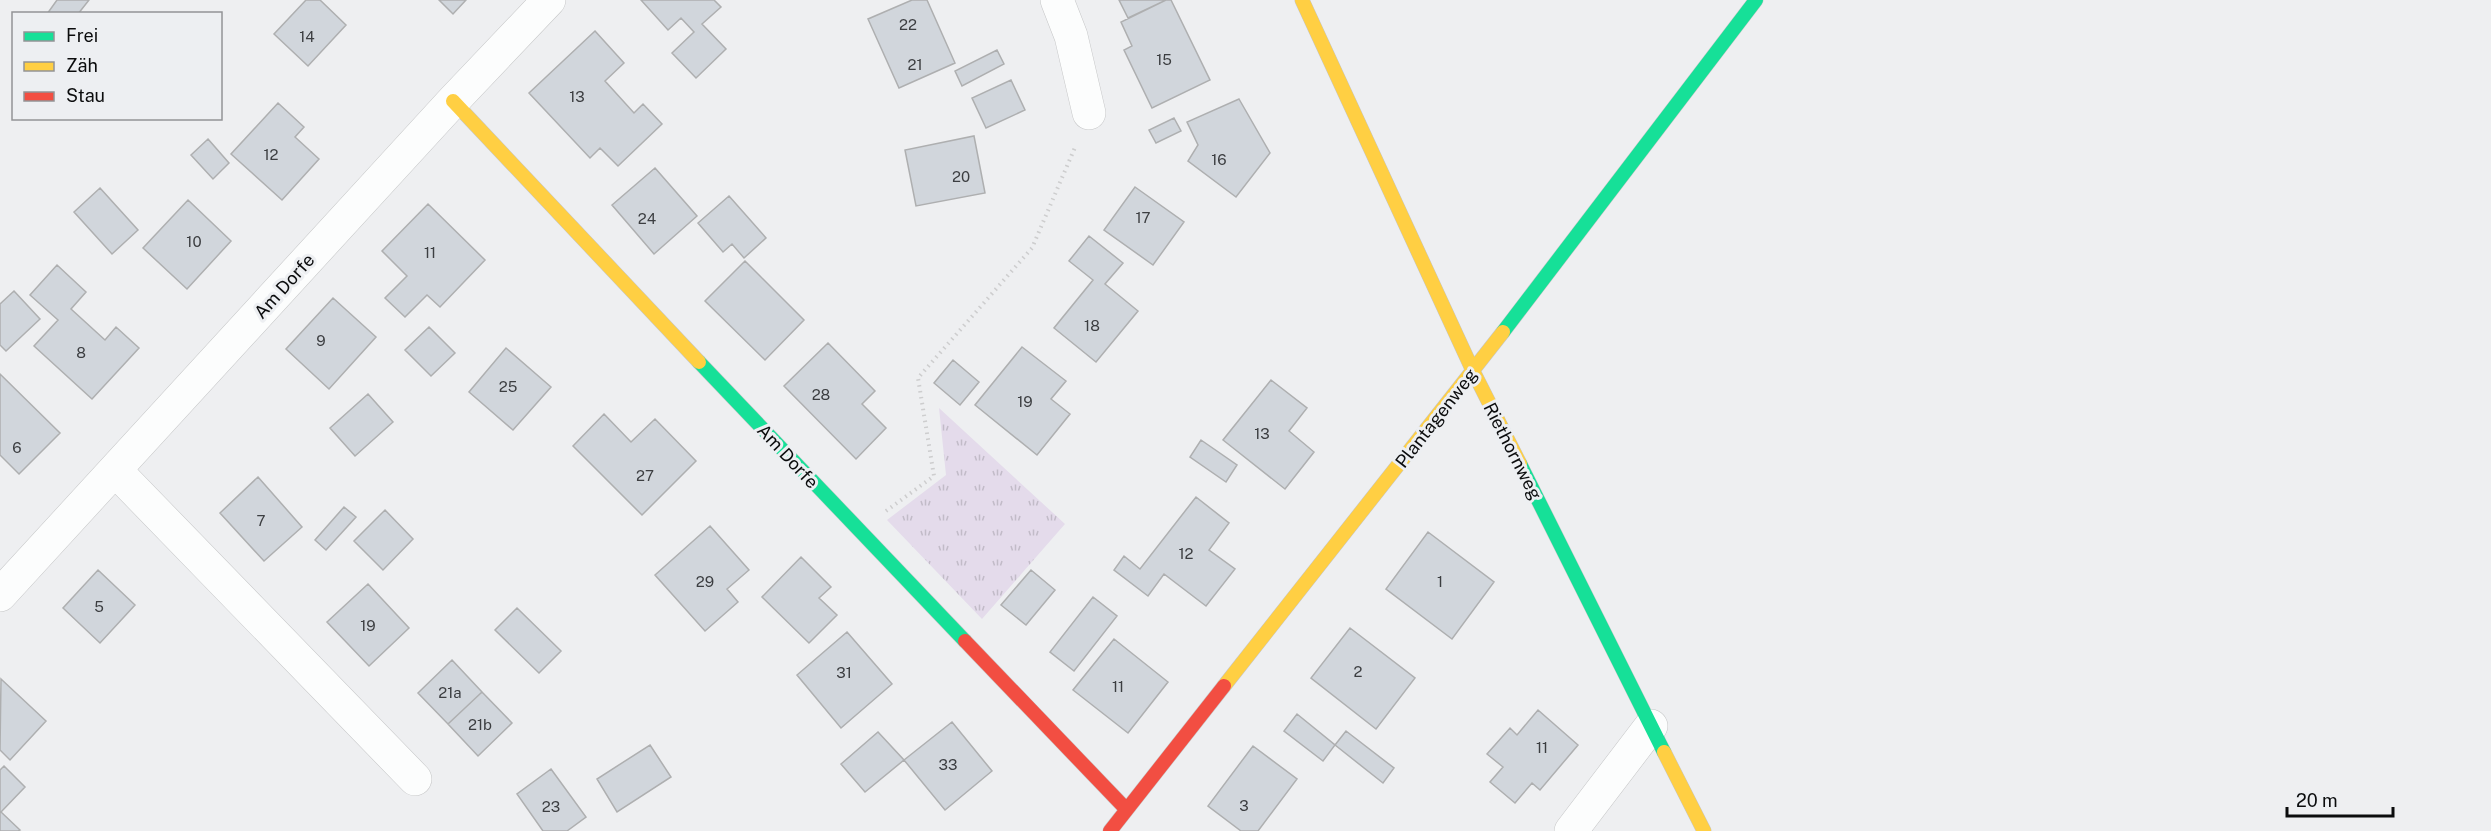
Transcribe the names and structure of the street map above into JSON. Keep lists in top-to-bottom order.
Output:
{
  "streets": {
    "street": ["Am Dorfe", "Plantagenweg", "Riethornweg"]
  },
  "crossings": [
    ["Am Dorfe", "Plantagenweg"],
    ["Plantagenweg", "Riethornweg"]
  ],
  "house_numbers": [
    "22",
    "14",
    "15",
    "21",
    "13",
    "12",
    "16",
    "20",
    "17",
    "24",
    "10",
    "11",
    "18",
    "9",
    "8",
    "25",
    "28",
    "19",
    "13",
    "6",
    "27",
    "7",
    "12",
    "29",
    "1",
    "5",
    "19",
    "2",
    "31",
    "11",
    "21a",
    "21b",
    "11",
    "33",
    "3",
    "23"
  ],
  "legend": ["Frei", "Zäh", "Stau"],
  "scale_bar": "20 m"
}
